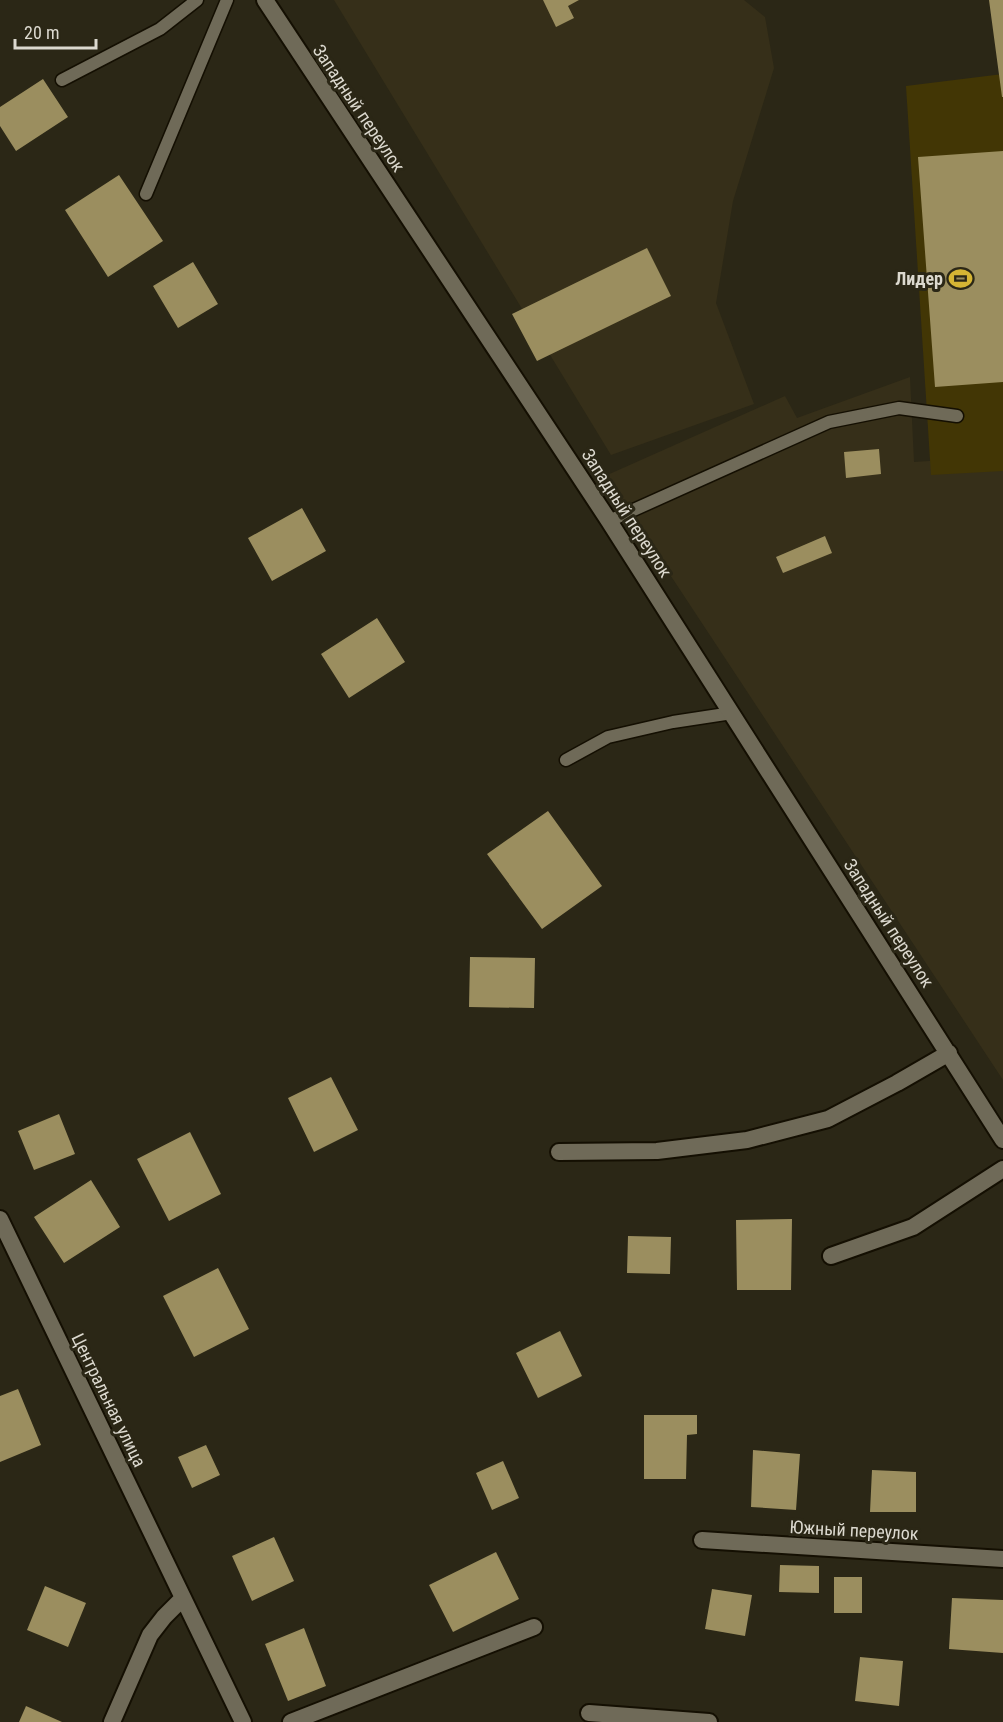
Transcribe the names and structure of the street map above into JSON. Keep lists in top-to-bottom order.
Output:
{
  "streets": {
    "street": ["Западный переулок", "Центральная улица", "Южный переулок"]
  },
  "places": {
    "sports": ["Лидер"]
  },
  "scale_bar": "20 m"
}
